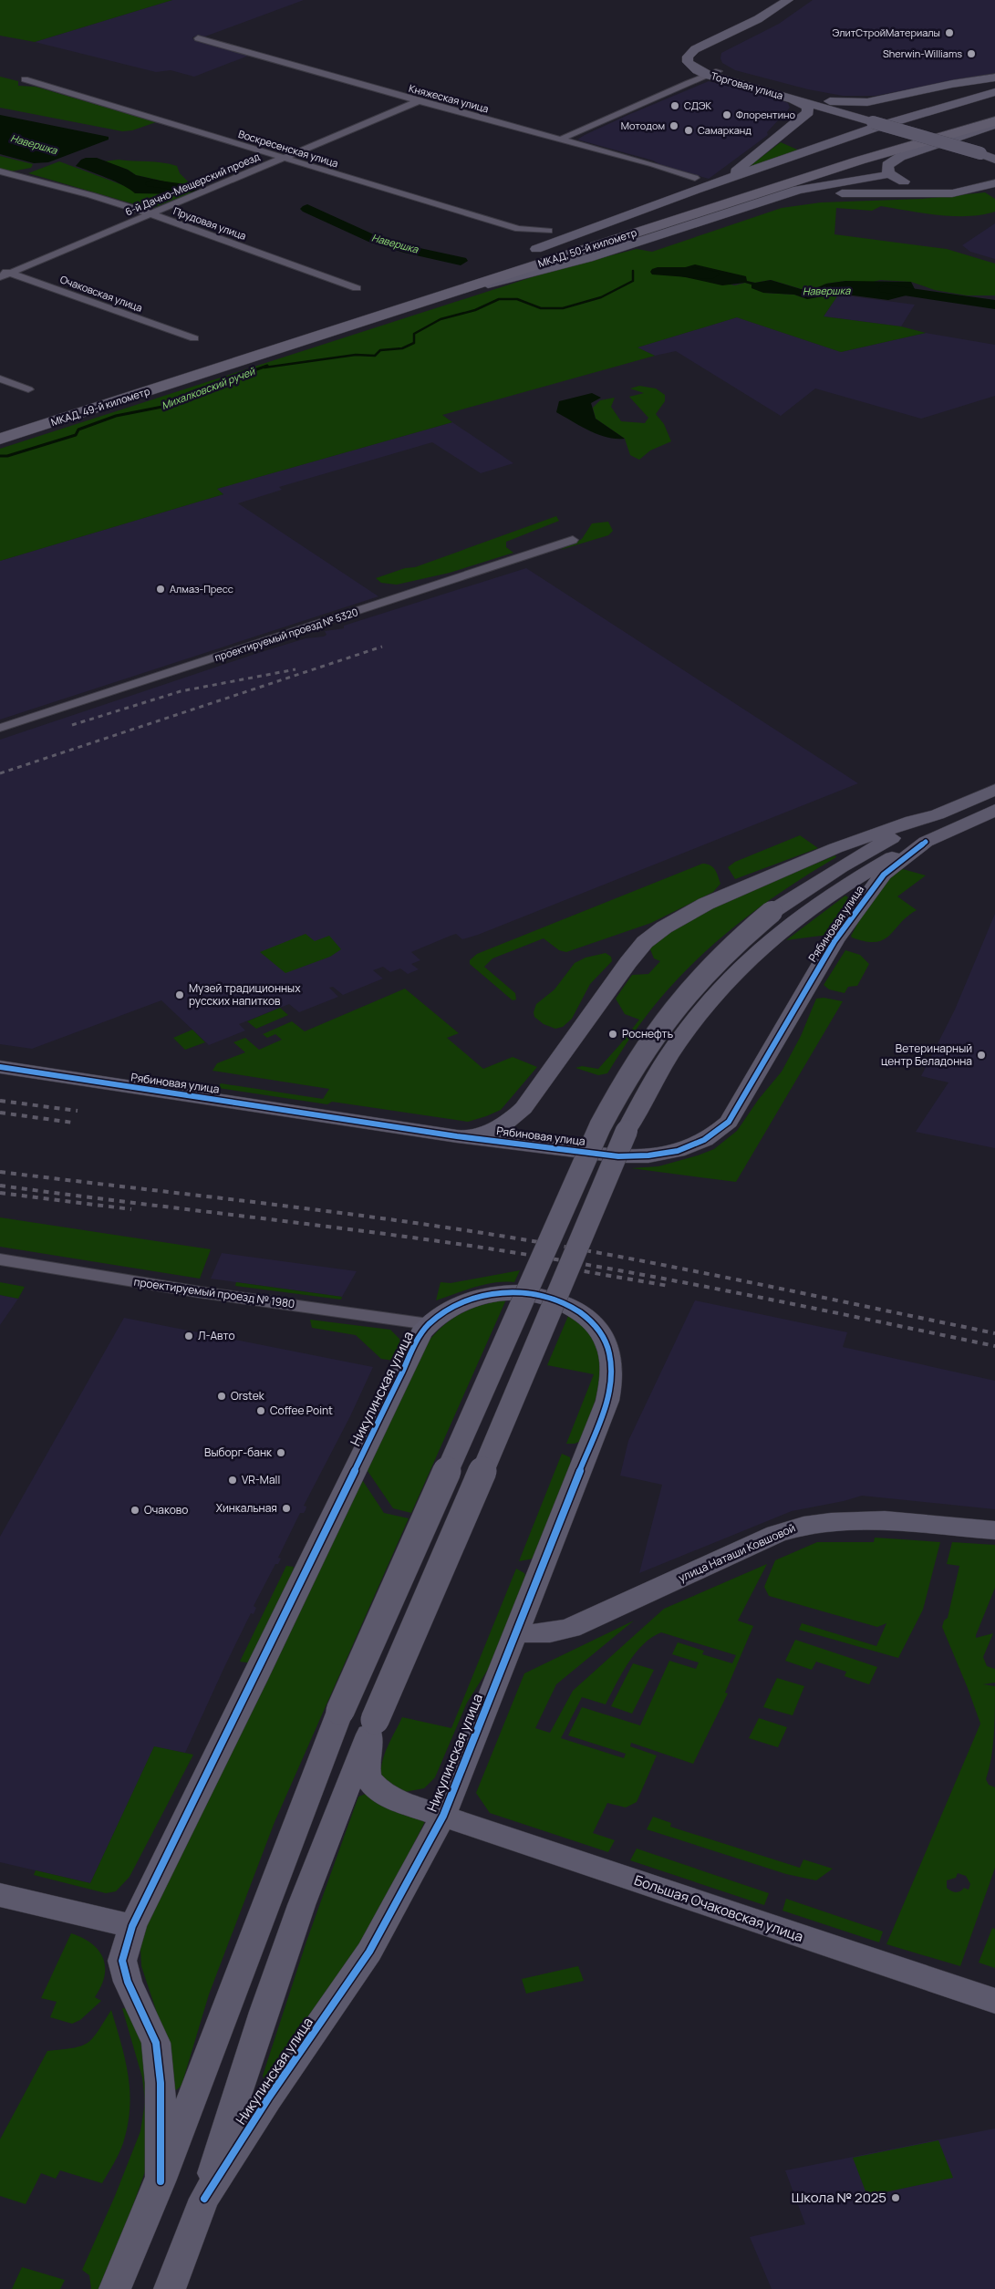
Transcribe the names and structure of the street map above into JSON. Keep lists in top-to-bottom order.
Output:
{
  "streets": {
    "highway": ["МКАД, 50-й километр", "МКАД, 49-й километр"],
    "street": [
      "Торговая улица",
      "Княжеская улица",
      "Воскресенская улица",
      "6-й Дачно-Мещерский проезд",
      "Прудовая улица",
      "Очаковская улица",
      "проектируемый проезд № 5320",
      "Рябиновая улица",
      "проектируемый проезд № 1980",
      "Никулинская улица",
      "улица Наташи Ковшовой",
      "Большая Очаковская улица"
    ]
  },
  "crossings": [
    ["Княжеская улица", "6-й Дачно-Мещерский проезд"],
    ["Воскресенская улица", "6-й Дачно-Мещерский проезд"],
    ["6-й Дачно-Мещерский проезд", "Прудовая улица"],
    ["6-й Дачно-Мещерский проезд", "Очаковская улица"],
    ["МКАД, 50-й километр", "МКАД, 49-й километр"],
    ["проектируемый проезд № 1980", "Никулинская улица"],
    ["Никулинская улица", "улица Наташи Ковшовой"],
    ["Никулинская улица", "Большая Очаковская улица"]
  ],
  "water": ["Навершка", "Михалковский ручей"],
  "places": [
    "ЭлитСтройМатериалы",
    "Sherwin-Williams",
    "СДЭК",
    "Флорентино",
    "Мотодом",
    "Самарканд",
    "Алмаз-Пресс",
    "Музей традиционных русских напитков",
    "Роснефть",
    "Ветеринарный центр Беладонна",
    "Л-Авто",
    "Orstek",
    "Coffee Point",
    "Выборг-банк",
    "VR-Mall",
    "Хинкальная",
    "Очаково",
    "Школа № 2025"
  ]
}
